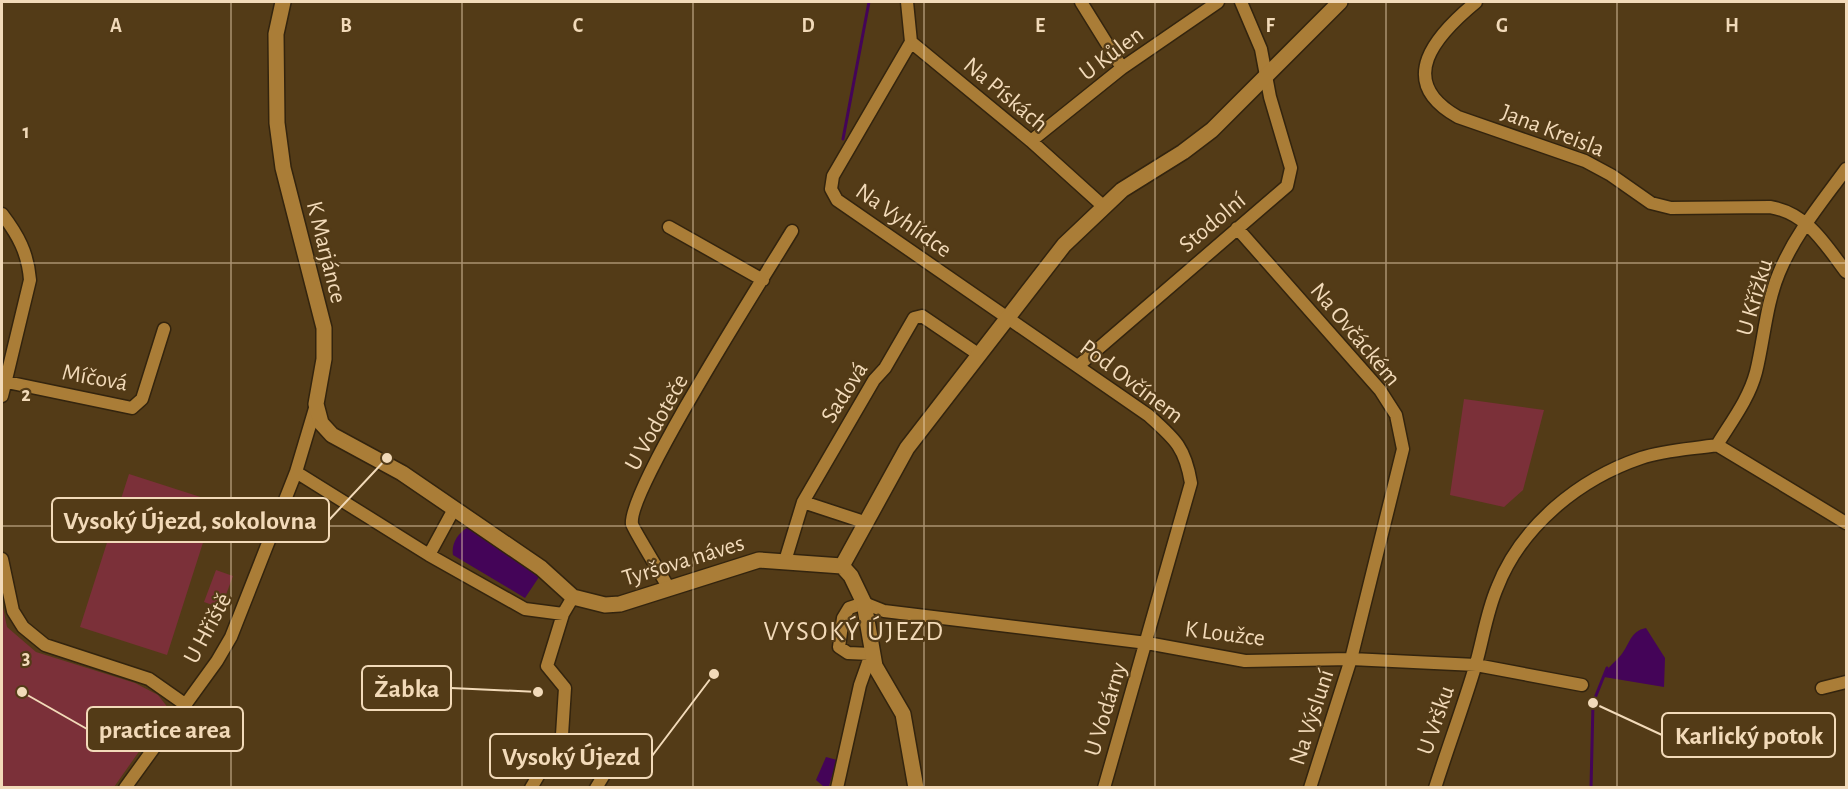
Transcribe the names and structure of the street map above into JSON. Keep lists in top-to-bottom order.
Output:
{
  "streets": {
    "street": [
      "U Kůlen",
      "Na Pískách",
      "Jana Kreisla",
      "Na Vyhlídce",
      "Stodolní",
      "K Marjánce",
      "U Křížku",
      "Na Ovčáckém",
      "Míčová",
      "Pod Ovčínem",
      "Sadová",
      "U Vodoteče",
      "Tyršova náves",
      "U Hřiště",
      "K Loužce",
      "U Vodárny",
      "Na Výsluní",
      "U Vršku"
    ]
  },
  "crossings": [
    ["U Kůlen", "Na Pískách"],
    ["Na Pískách", "Na Vyhlídce"],
    ["Jana Kreisla", "U Křížku"],
    ["Na Vyhlídce", "Pod Ovčínem"],
    ["Stodolní", "Na Ovčáckém"],
    ["Stodolní", "Pod Ovčínem"],
    ["K Marjánce", "Tyršova náves"],
    ["U Křížku", "U Vršku"],
    ["Na Ovčáckém", "K Loužce"],
    ["Na Ovčáckém", "Na Výsluní"],
    ["Pod Ovčínem", "K Loužce"],
    ["Pod Ovčínem", "U Vodárny"],
    ["Sadová", "Tyršova náves"],
    ["U Vodoteče", "Tyršova náves"],
    ["K Loužce", "U Vodárny"],
    ["K Loužce", "Na Výsluní"],
    ["K Loužce", "U Vršku"]
  ],
  "districts": ["VYSOKÝ ÚJEZD"],
  "places": [
    "Vysoký Újezd, sokolovna",
    "Vysoký Újezd",
    "practice area",
    "Žabka",
    "Karlický potok"
  ],
  "grid": {
    "columns": [
      "A",
      "B",
      "C",
      "D",
      "E",
      "F",
      "G",
      "H"
    ],
    "rows": ["1", "2", "3"]
  }
}
